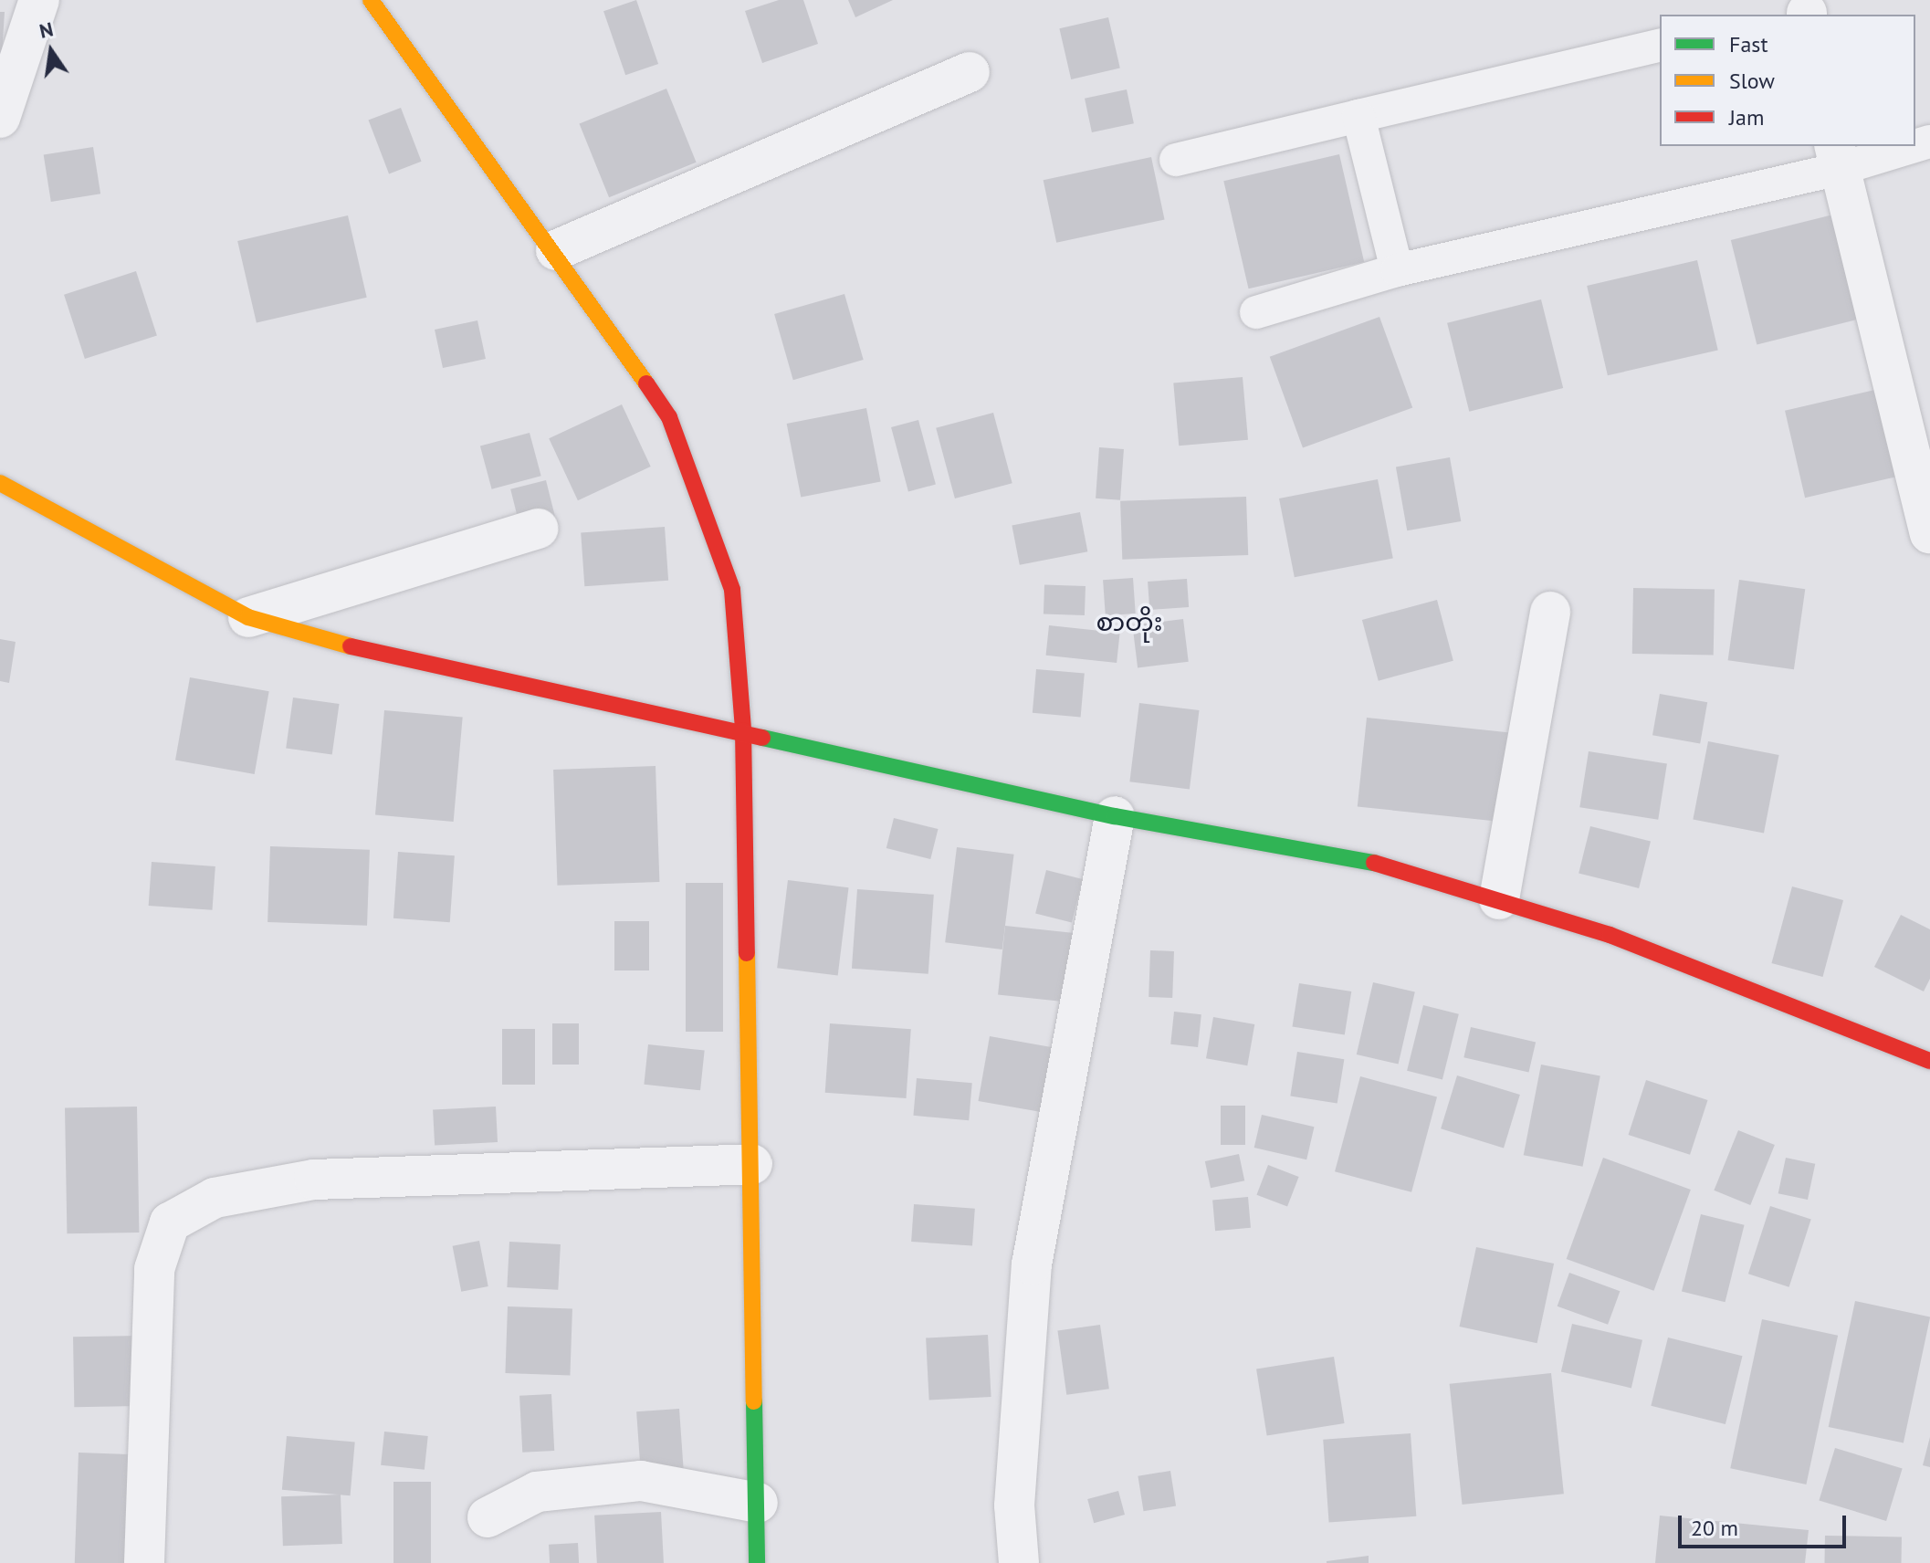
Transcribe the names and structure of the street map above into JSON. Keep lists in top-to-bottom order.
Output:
{
  "districts": ["စာတိုး"],
  "legend": ["Fast", "Slow", "Jam"],
  "scale_bar": "20 m",
  "north": "top"
}
